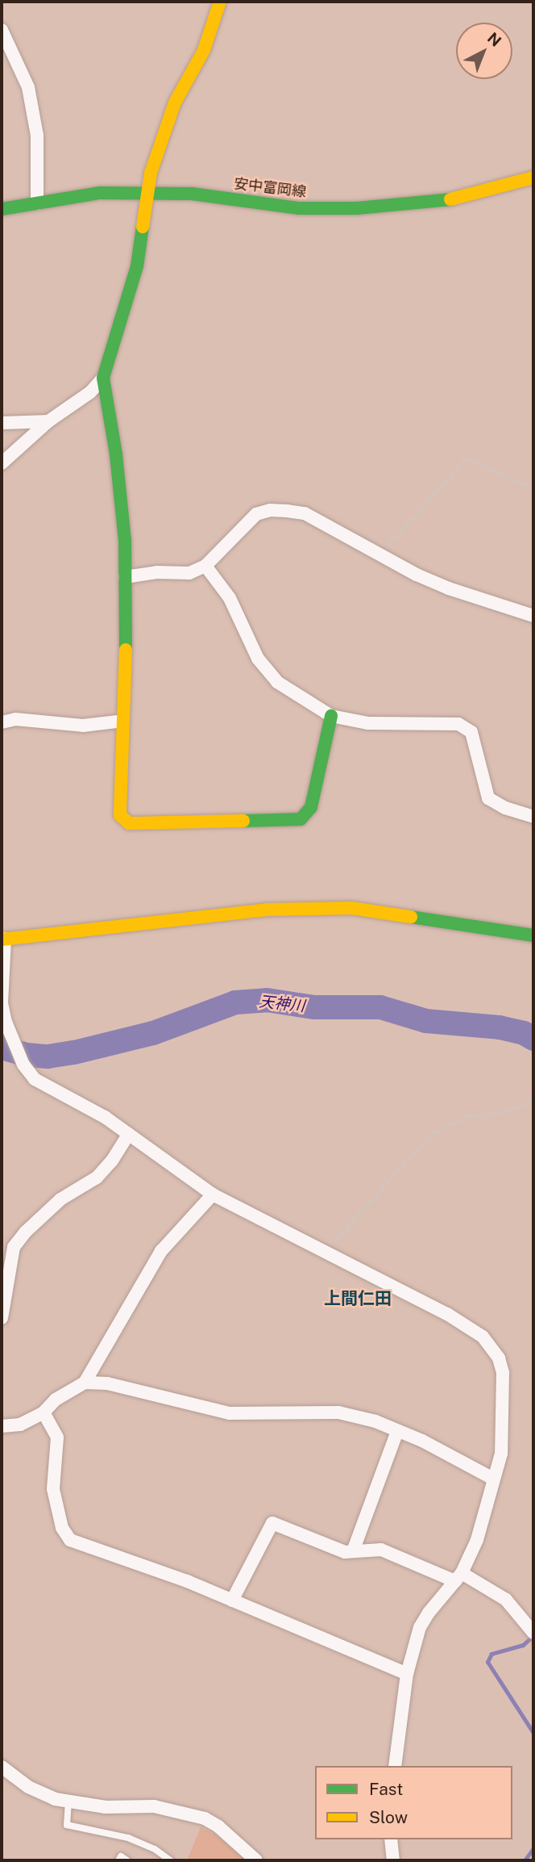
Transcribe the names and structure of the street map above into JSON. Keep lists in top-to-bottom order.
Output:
{
  "streets": {
    "street": ["安中富岡線"]
  },
  "districts": ["上間仁田"],
  "water": ["天神川"],
  "legend": ["Fast", "Slow"],
  "north": "top right"
}
